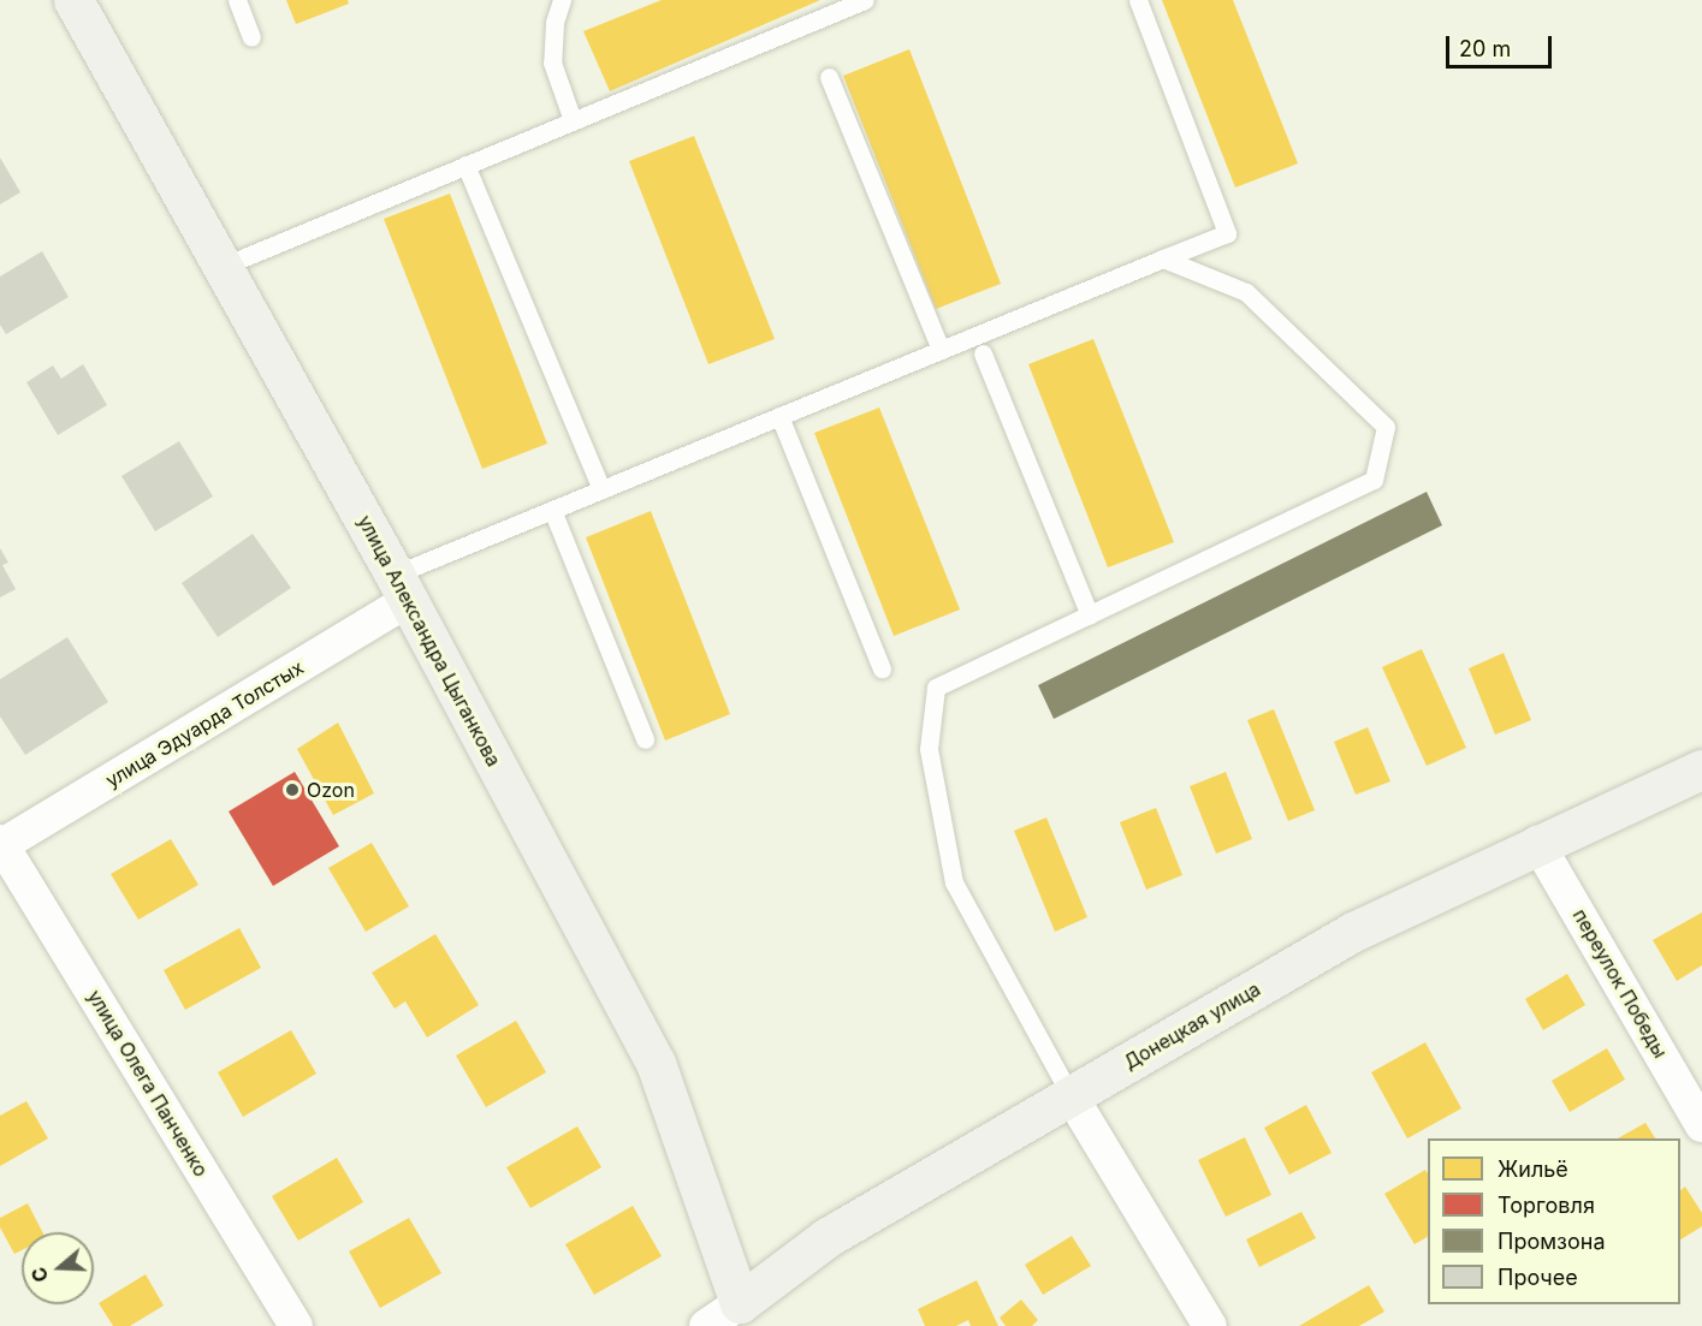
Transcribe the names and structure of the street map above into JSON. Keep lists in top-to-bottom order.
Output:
{
  "streets": {
    "street": [
      "улица Александра Цыганкова",
      "улица Эдуарда Толстых",
      "переулок Победы",
      "Донецкая улица",
      "улица Олега Панченко"
    ]
  },
  "crossings": [
    ["улица Александра Цыганкова", "улица Эдуарда Толстых"],
    ["улица Александра Цыганкова", "Донецкая улица"],
    ["улица Эдуарда Толстых", "улица Олега Панченко"],
    ["переулок Победы", "Донецкая улица"]
  ],
  "places": ["Ozon"],
  "legend": [
    "Жильё",
    "Торговля",
    "Промзона",
    "Прочее"
  ],
  "scale_bar": "20 m",
  "north": "left"
}
